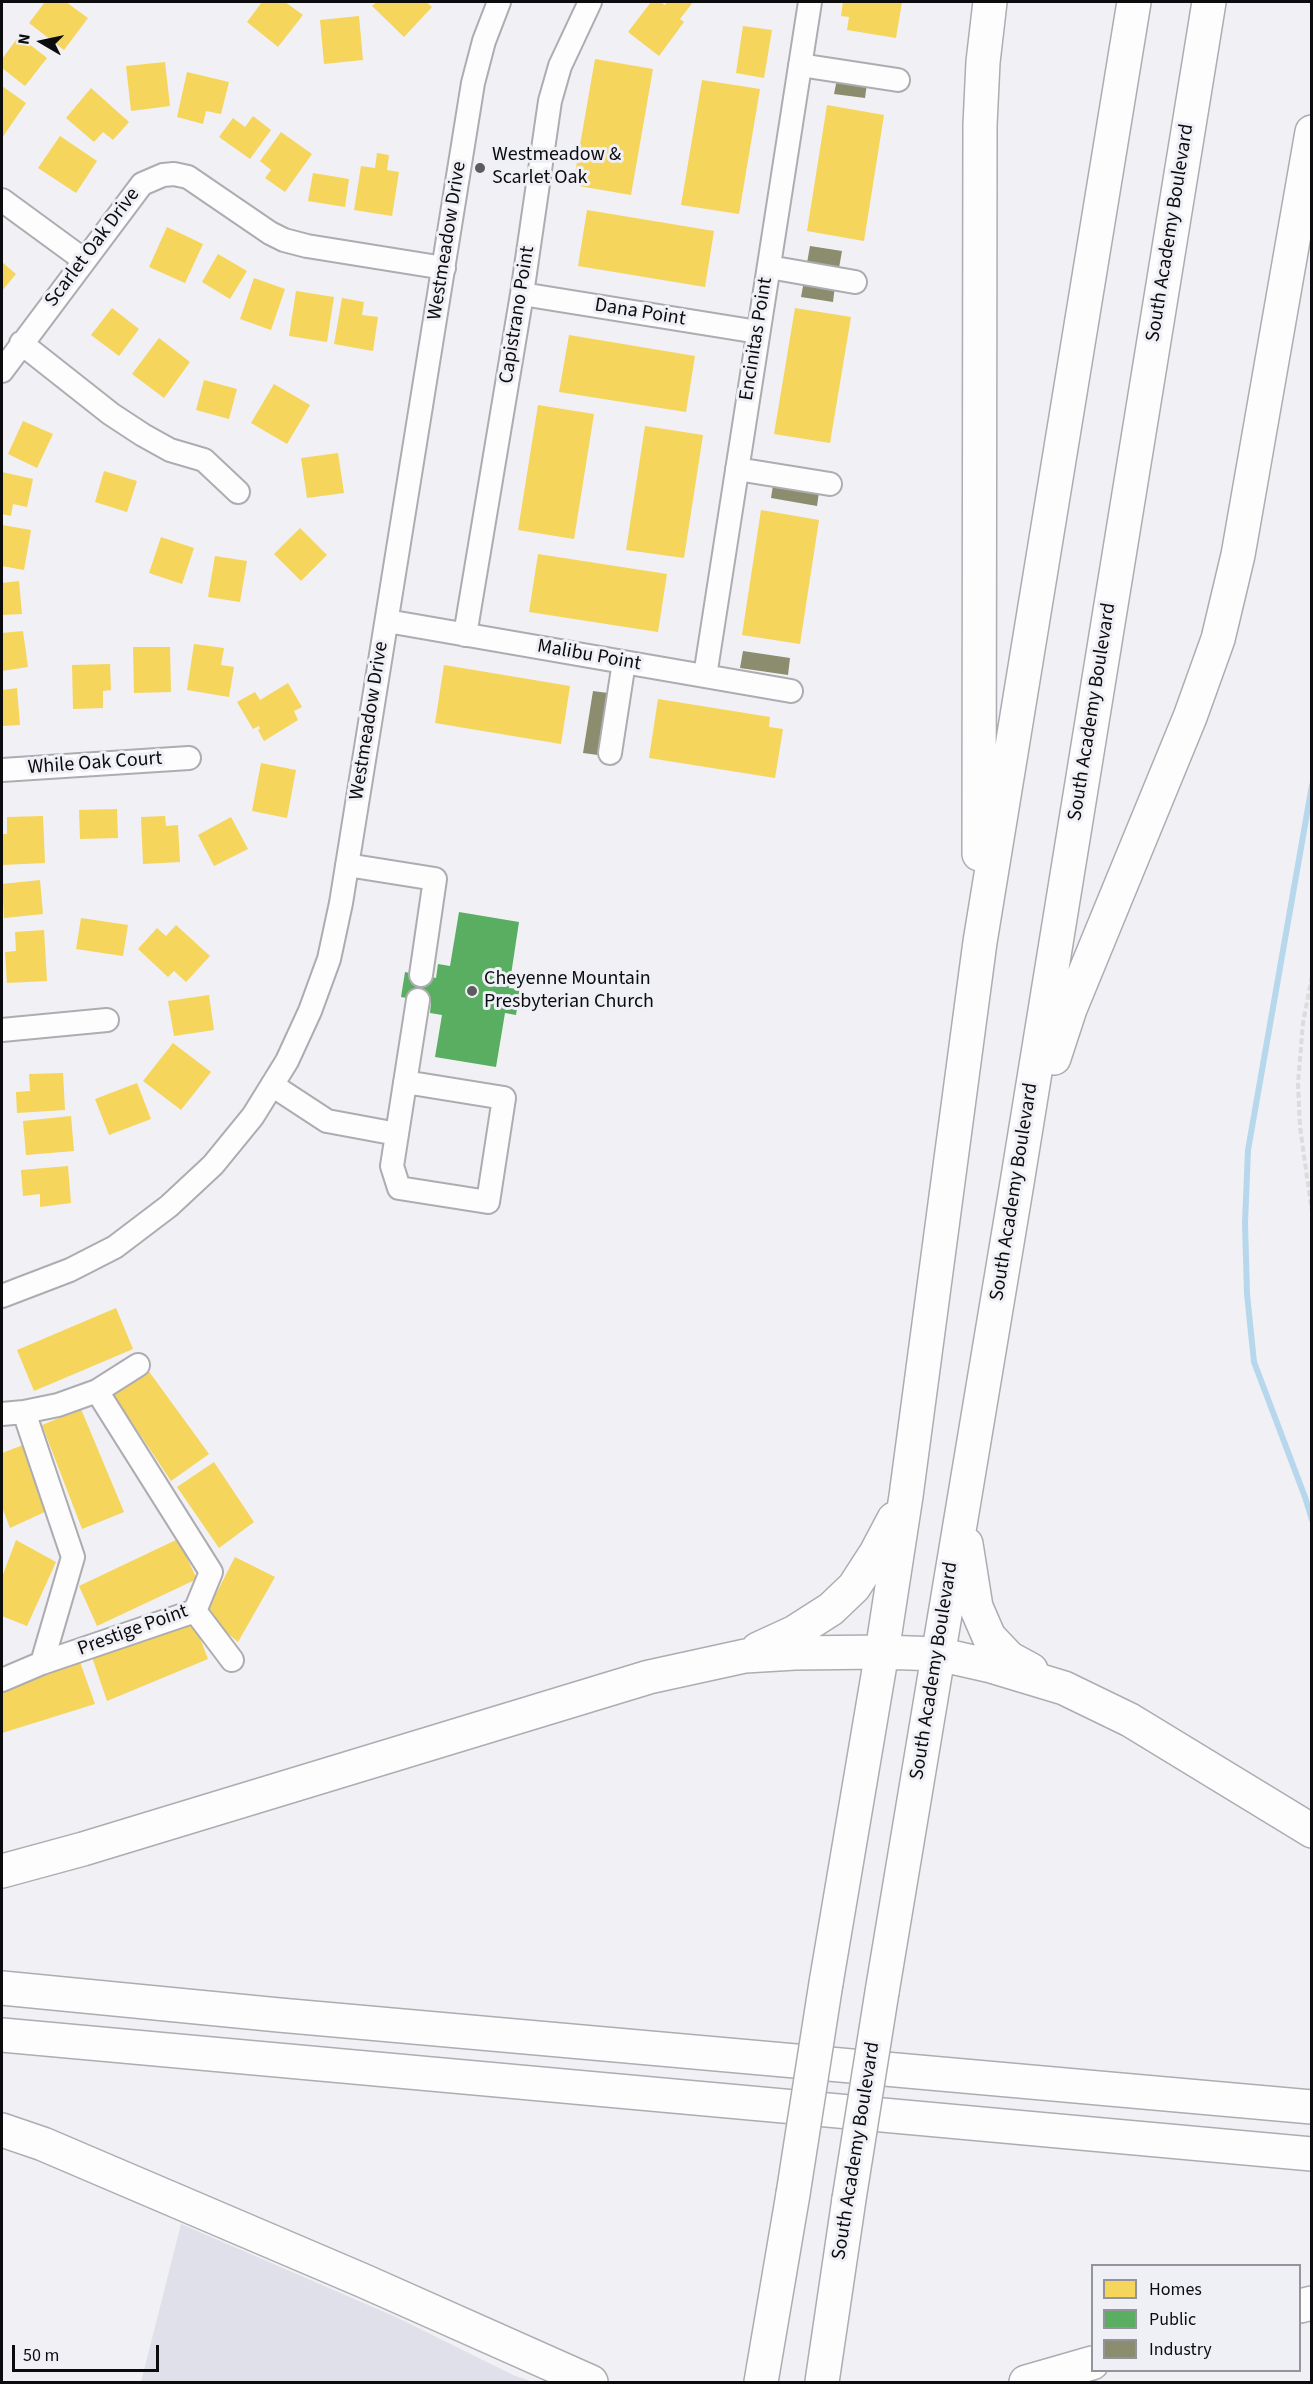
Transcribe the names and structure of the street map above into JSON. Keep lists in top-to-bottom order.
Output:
{
  "streets": {
    "highway": ["South Academy Boulevard"],
    "street": [
      "Westmeadow Drive",
      "Scarlet Oak Drive",
      "Dana Point",
      "Capistrano Point",
      "Encinitas Point",
      "Malibu Point",
      "While Oak Court",
      "Prestige Point"
    ]
  },
  "crossings": [
    ["Westmeadow Drive", "Scarlet Oak Drive"],
    ["Westmeadow Drive", "Malibu Point"],
    ["Dana Point", "Capistrano Point"],
    ["Dana Point", "Encinitas Point"],
    ["Capistrano Point", "Malibu Point"],
    ["Encinitas Point", "Malibu Point"]
  ],
  "places": ["Westmeadow & Scarlet Oak", "Cheyenne Mountain Presbyterian Church"],
  "legend": ["Homes", "Public", "Industry"],
  "scale_bar": "50 m",
  "north": "left"
}
